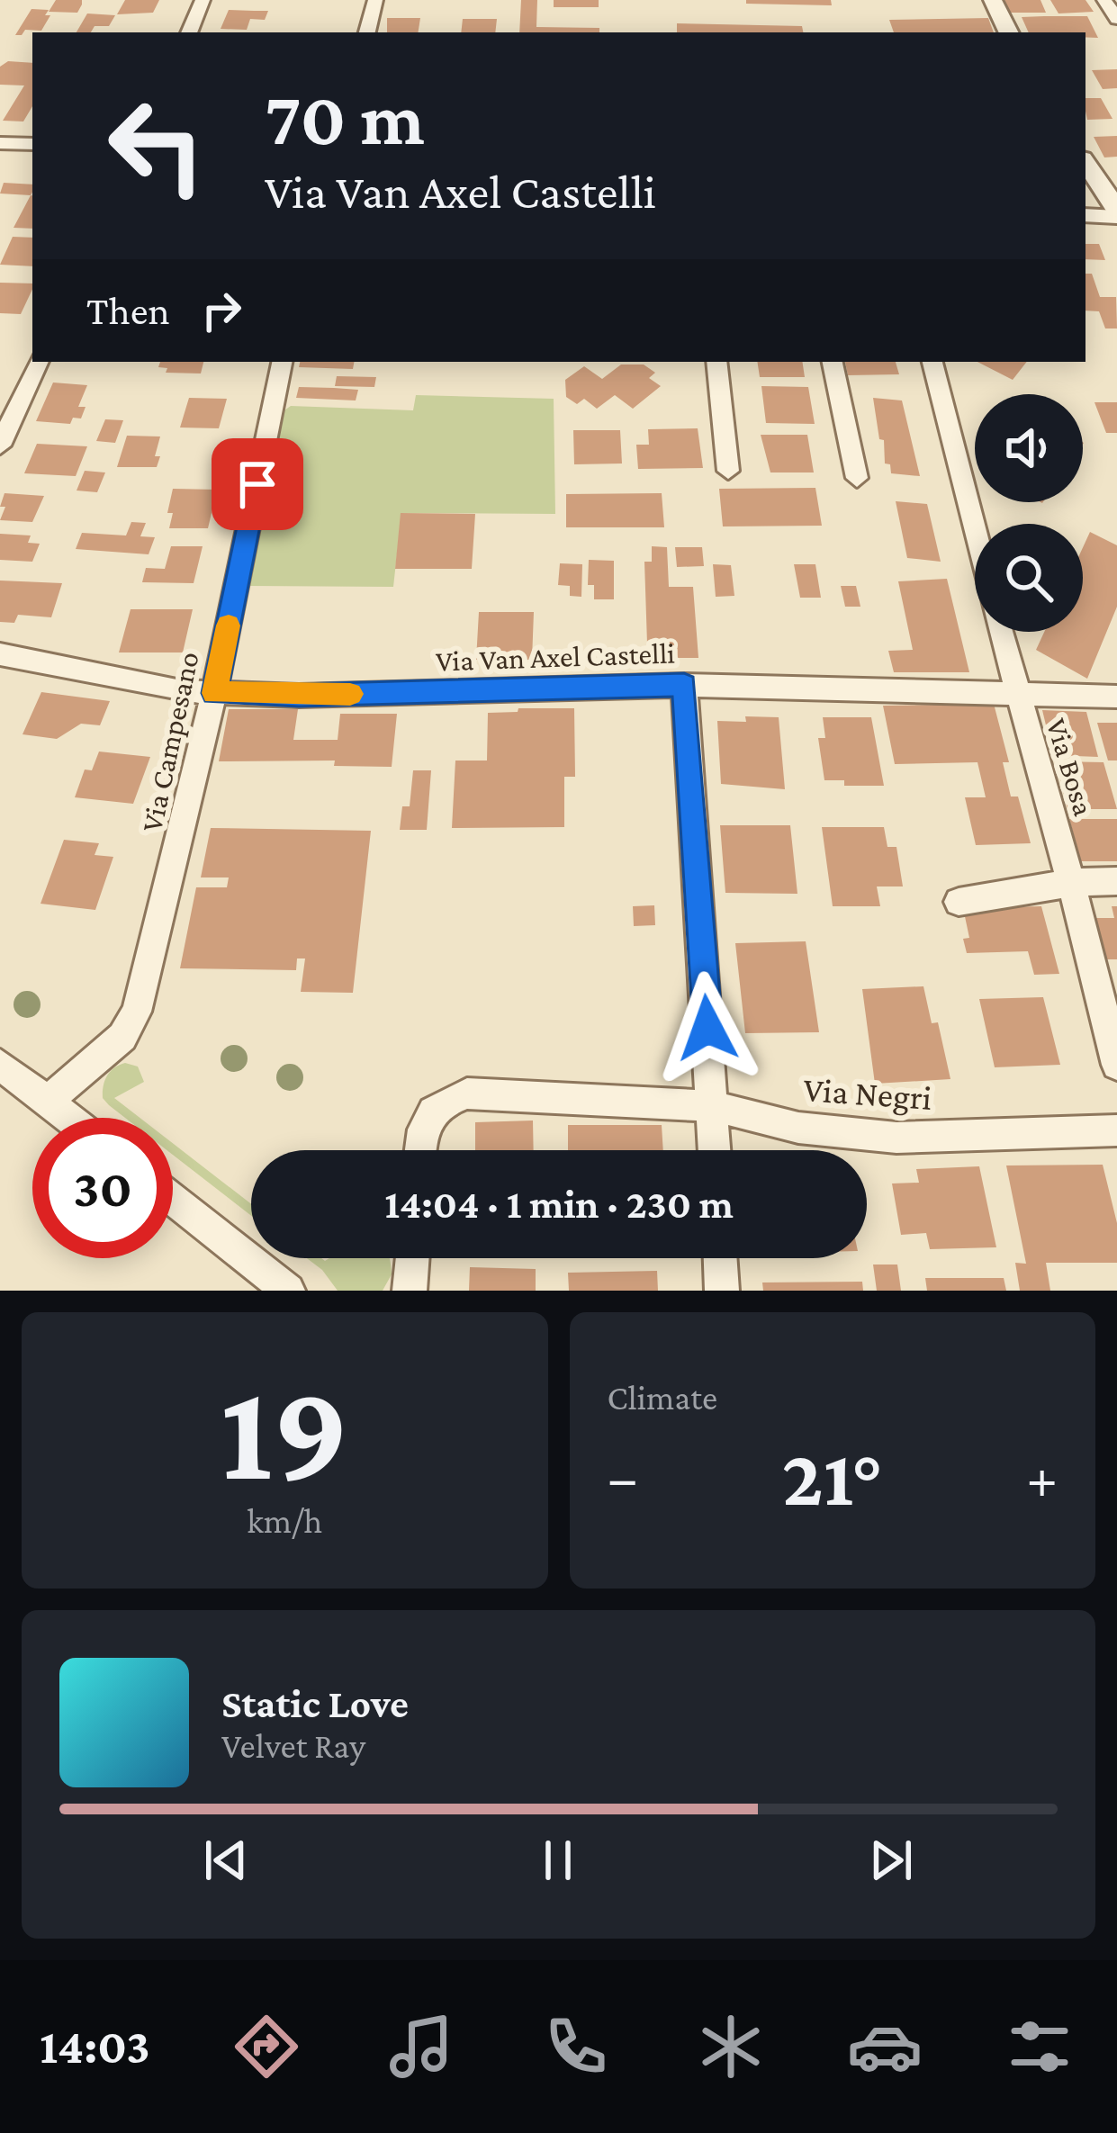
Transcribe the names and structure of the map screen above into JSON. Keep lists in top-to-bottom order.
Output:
{
  "streets": {
    "street": [
      "Via Van Axel Castelli",
      "Via Campesano",
      "Via Bosa",
      "Via Negri"
    ]
  },
  "crossings": [
    ["Via Van Axel Castelli", "Via Campesano"],
    ["Via Van Axel Castelli", "Via Bosa"]
  ],
  "page": {
    "turn": ["70 m", "Via Van Axel Castelli"],
    "then": "Then",
    "limit": "30",
    "trip": "14:04 · 1 min · 230 m",
    "tile": [
      ["19", "km/h"],
      "Climate"
    ],
    "heat": ["−", "21°", "+"],
    "song": ["Static Love", "Velvet Ray"],
    "tabs": "14:03"
  }
}
